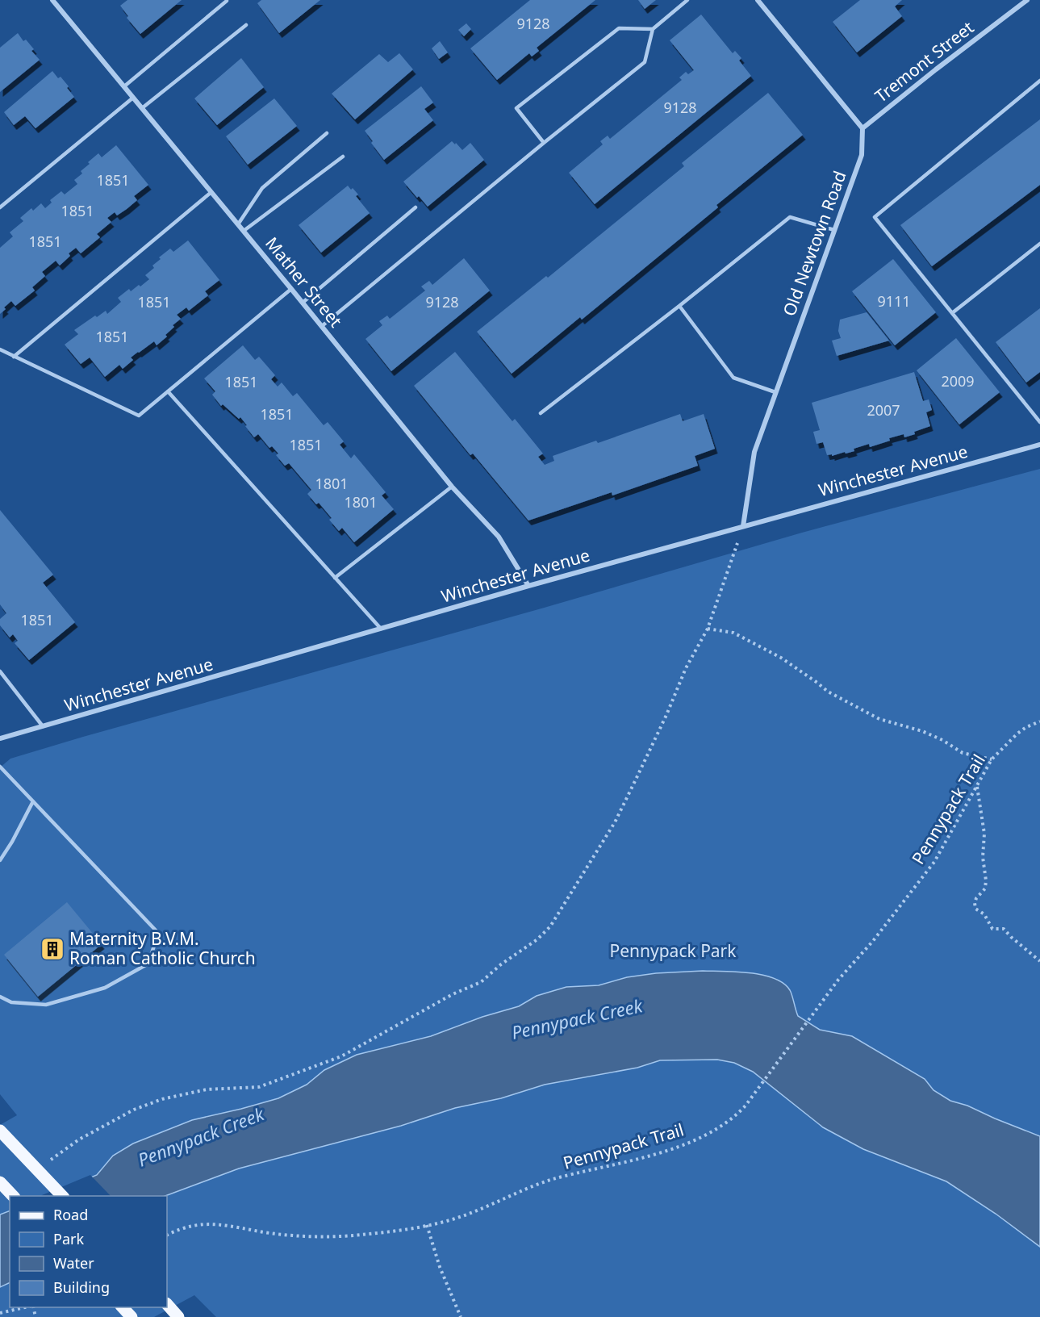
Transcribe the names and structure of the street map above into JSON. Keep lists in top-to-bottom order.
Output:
{
  "streets": {
    "street": [
      "Tremont Street",
      "Old Newtown Road",
      "Mather Street",
      "Winchester Avenue"
    ],
    "path": ["Pennypack Trail"]
  },
  "crossings": [
    ["Tremont Street", "Old Newtown Road"],
    ["Old Newtown Road", "Winchester Avenue"],
    ["Mather Street", "Winchester Avenue"]
  ],
  "water": ["Pennypack Creek"],
  "parks": ["Pennypack Park"],
  "places": {
    "building": ["Maternity B.V.M. Roman Catholic Church"]
  },
  "house_numbers": [
    "9128",
    "9128",
    "1851",
    "1851",
    "1851",
    "9111",
    "1851",
    "9128",
    "1851",
    "2009",
    "1851",
    "2007",
    "1851",
    "1851",
    "1801",
    "1801",
    "1851"
  ],
  "legend": [
    "Road",
    "Park",
    "Water",
    "Building"
  ]
}
